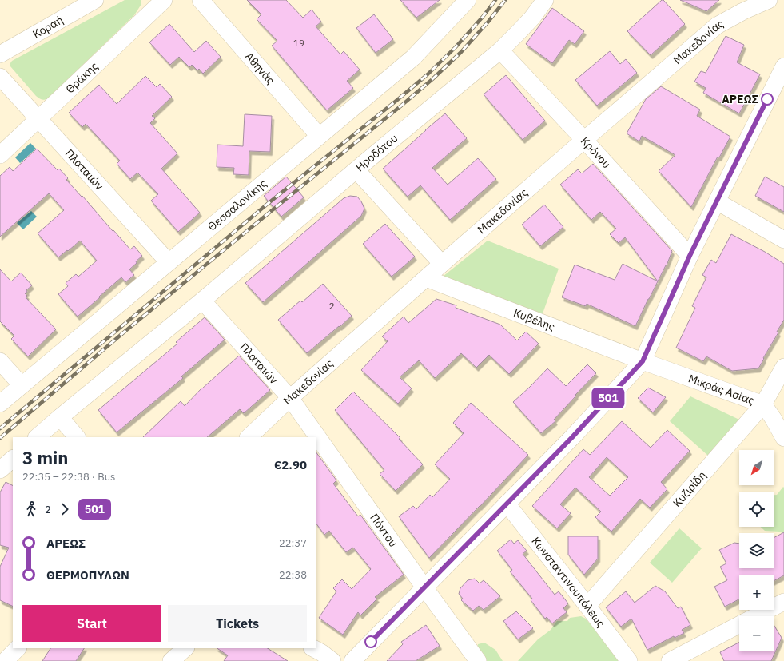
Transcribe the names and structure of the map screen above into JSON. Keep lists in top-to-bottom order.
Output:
{
  "streets": {
    "street": [
      "Κοραή",
      "Μακεδονίας",
      "Αθηνάς",
      "Θράκης",
      "Ηροδότου",
      "Κρόνου",
      "Πλαταιών",
      "Θεσσαλονίκης",
      "Κυβέλης",
      "Μικράς Ασίας",
      "Κυζιρίδη",
      "Πόντου",
      "Κωνσταντινουπόλεως"
    ]
  },
  "crossings": [
    ["Μακεδονίας", "Κρόνου"],
    ["Μακεδονίας", "Πλαταιών"],
    ["Μακεδονίας", "Κυβέλης"],
    ["Μακεδονίας", "Πόντου"],
    ["Αθηνάς", "Θεσσαλονίκης"],
    ["Θράκης", "Πλαταιών"],
    ["Ηροδότου", "Κρόνου"],
    ["Ηροδότου", "Πλαταιών"],
    ["Πλαταιών", "Θεσσαλονίκης"],
    ["Πλαταιών", "Πόντου"],
    ["Κυβέλης", "Μικράς Ασίας"],
    ["Μικράς Ασίας", "Κυζιρίδη"],
    ["Κυζιρίδη", "Κωνσταντινουπόλεως"]
  ],
  "places": ["ΑΡΕΩΣ"],
  "lines": ["bus line 501"],
  "house_numbers": ["19", "2"],
  "north": "bottom left",
  "page": {
    "on_map": "501",
    "heading": ["3 min", "22:35 – 22:38 · Bus", "€2.90"],
    "map_buttons": ["+", "−"],
    "legs": ["2", "501"],
    "list": [
      {
        "name": "ΑΡΕΩΣ",
        "value": "22:37"
      },
      {
        "name": "ΘΕΡΜΟΠΥΛΩΝ",
        "value": "22:38"
      }
    ],
    "buttons": ["Start", "Tickets"]
  }
}
